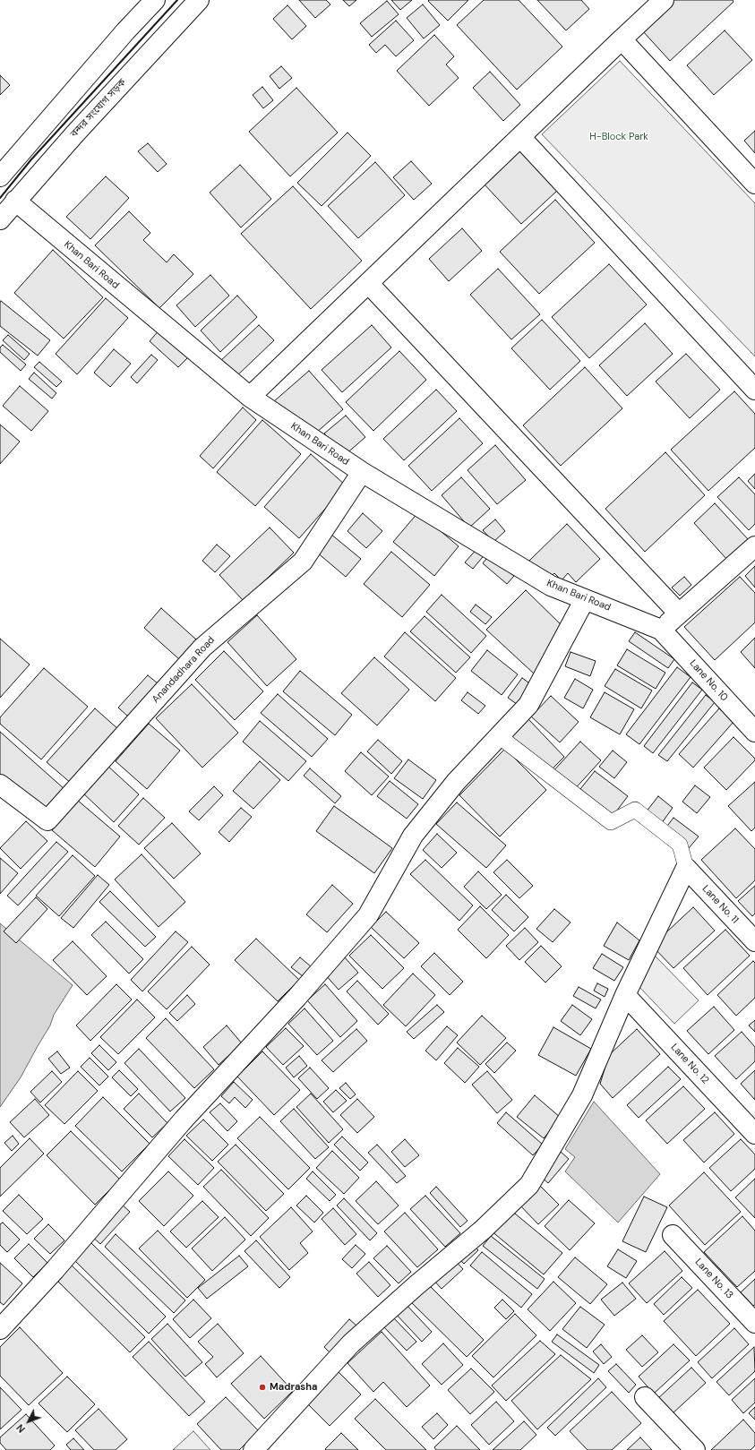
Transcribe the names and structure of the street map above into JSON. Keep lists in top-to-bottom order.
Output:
{
  "streets": {
    "main road": [
      "বন্দর সংযোগ সড়ক",
      "Khan Bari Road",
      "Anandadhara Road",
      "Lane No. 10",
      "Lane No. 11",
      "Lane No. 12",
      "Lane No. 13"
    ]
  },
  "crossings": [
    ["বন্দর সংযোগ সড়ক", "Khan Bari Road"],
    ["Khan Bari Road", "Anandadhara Road"],
    ["Khan Bari Road", "Lane No. 10"]
  ],
  "parks": ["H-Block Park"],
  "places": ["Madrasha"],
  "north": "bottom left"
}
